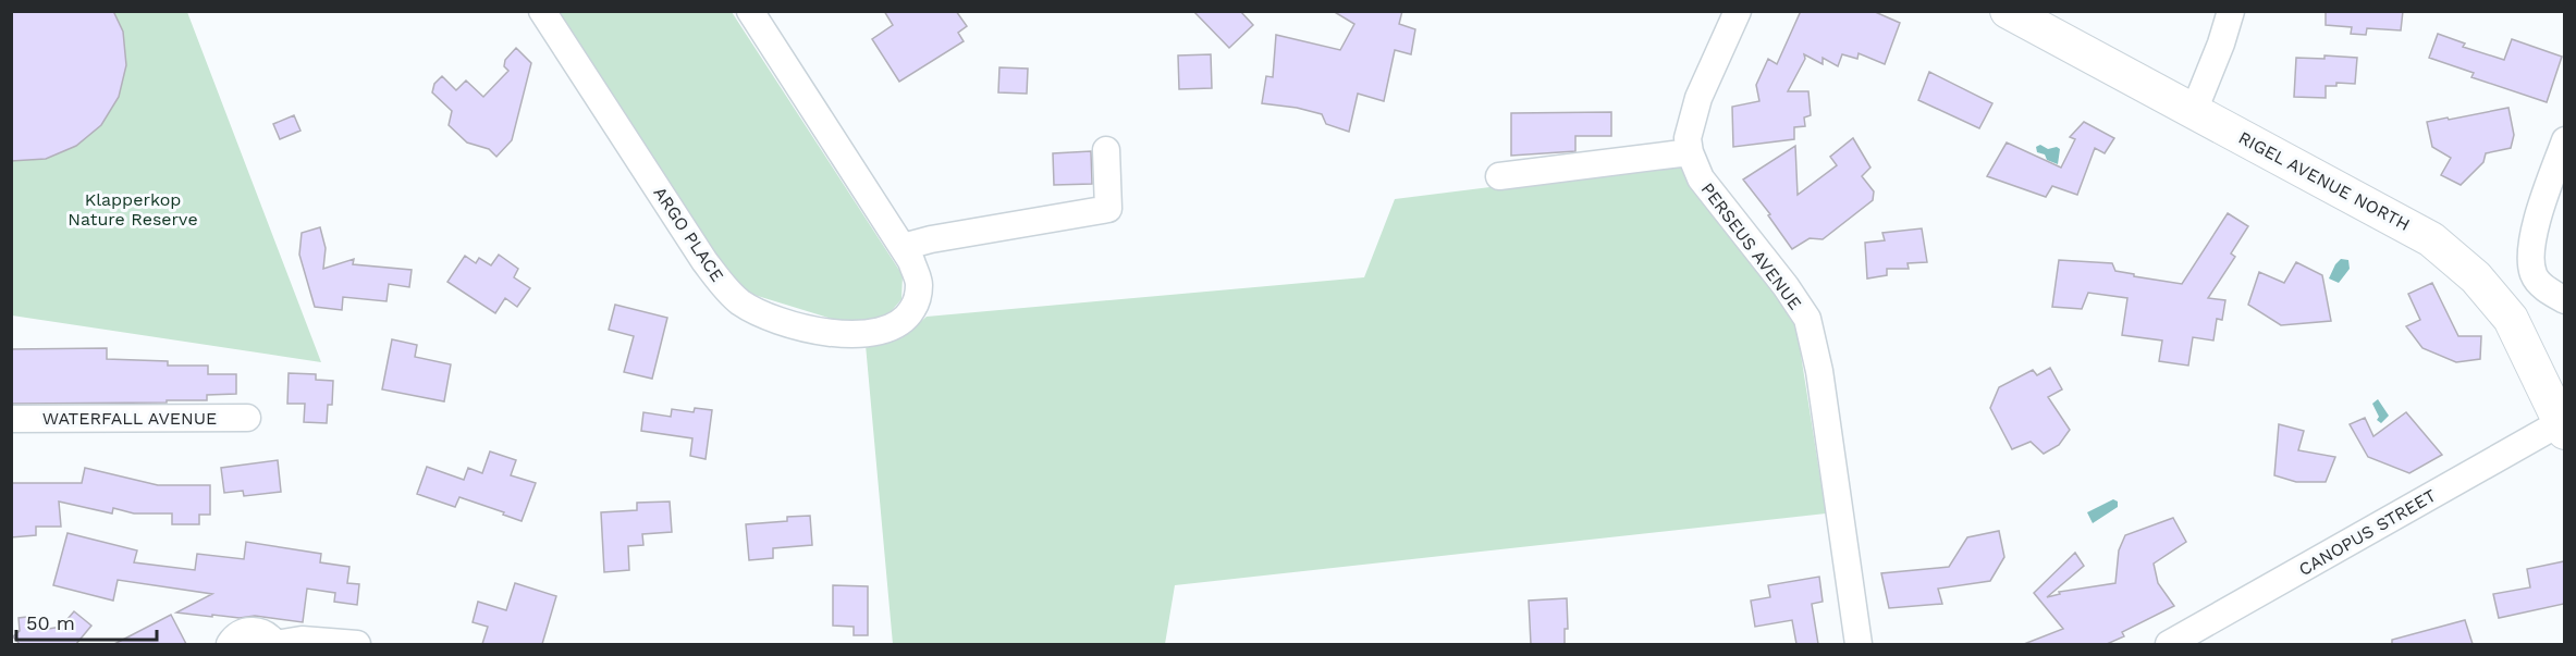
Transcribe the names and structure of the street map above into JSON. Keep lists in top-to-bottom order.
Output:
{
  "streets": {
    "main road": ["RIGEL AVENUE NORTH"],
    "street": [
      "ARGO PLACE",
      "PERSEUS AVENUE",
      "WATERFALL AVENUE",
      "CANOPUS STREET"
    ]
  },
  "crossings": [
    ["RIGEL AVENUE NORTH", "CANOPUS STREET"]
  ],
  "parks": ["Klapperkop Nature Reserve"],
  "scale_bar": "50 m"
}
